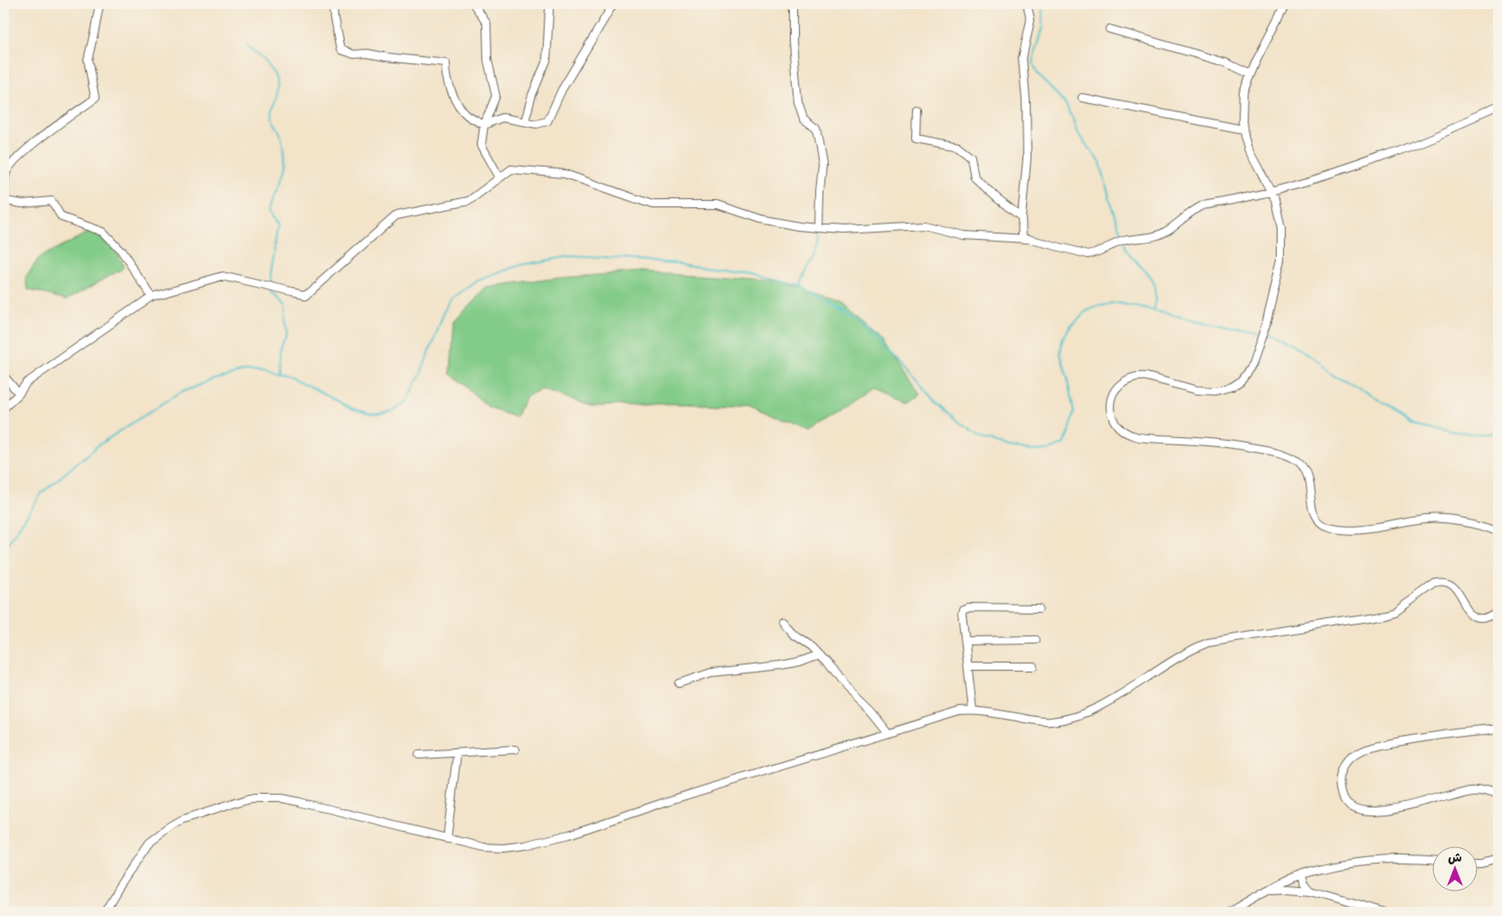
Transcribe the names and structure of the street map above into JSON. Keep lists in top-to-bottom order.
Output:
{
  "north": "top"
}
